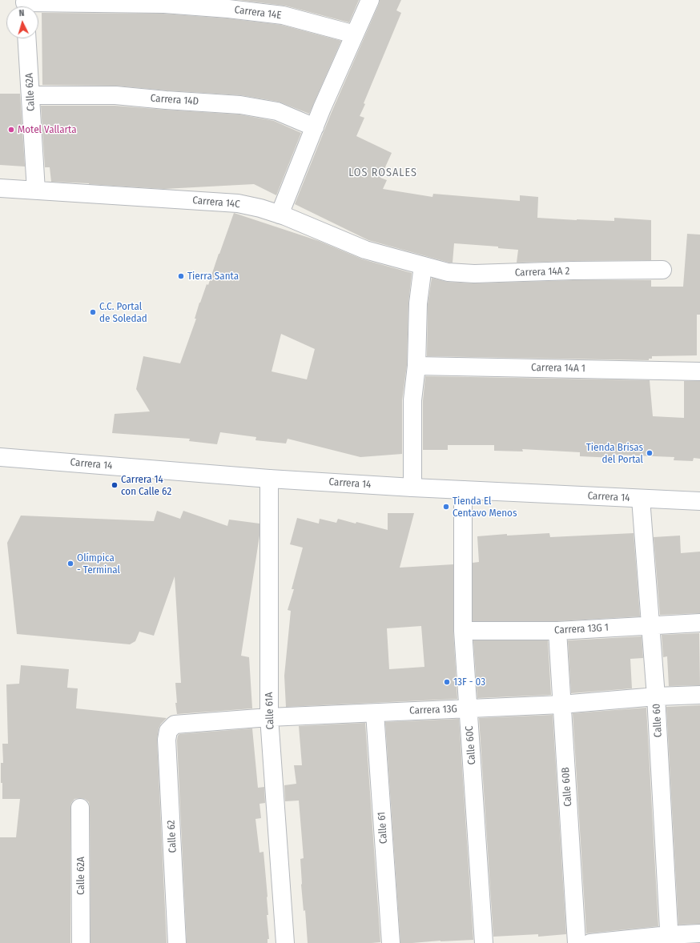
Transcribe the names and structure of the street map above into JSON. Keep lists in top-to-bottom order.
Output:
{
  "streets": {
    "street": [
      "Carrera 14E",
      "Calle 62A",
      "Carrera 14D",
      "Carrera 14C",
      "Carrera 14A 2",
      "Carrera 14A 1",
      "Carrera 14",
      "Carrera 13G 1",
      "Carrera 13G",
      "Calle 61A",
      "Calle 60",
      "Calle 60C",
      "Calle 60B",
      "Calle 61",
      "Calle 62"
    ]
  },
  "crossings": [
    ["Calle 62A", "Carrera 14D"],
    ["Calle 62A", "Carrera 14C"],
    ["Carrera 14C", "Carrera 14A 2"],
    ["Carrera 14", "Calle 61A"],
    ["Carrera 14", "Calle 60"],
    ["Carrera 14", "Calle 60C"],
    ["Carrera 13G 1", "Calle 60"],
    ["Carrera 13G 1", "Calle 60C"],
    ["Carrera 13G 1", "Calle 60B"],
    ["Carrera 13G", "Calle 61A"],
    ["Carrera 13G", "Calle 60"],
    ["Carrera 13G", "Calle 60C"],
    ["Carrera 13G", "Calle 60B"],
    ["Carrera 13G", "Calle 61"],
    ["Carrera 13G", "Calle 62"]
  ],
  "districts": ["LOS ROSALES"],
  "places": [
    "Motel Vallarta",
    "Tierra Santa",
    "C.C. Portal de Soledad",
    "Tienda Brisas del Portal",
    "Carrera 14 con Calle 62",
    "Tienda El Centavo Menos",
    "Olímpica - Terminal",
    "13F - 03"
  ],
  "north": "top"
}
